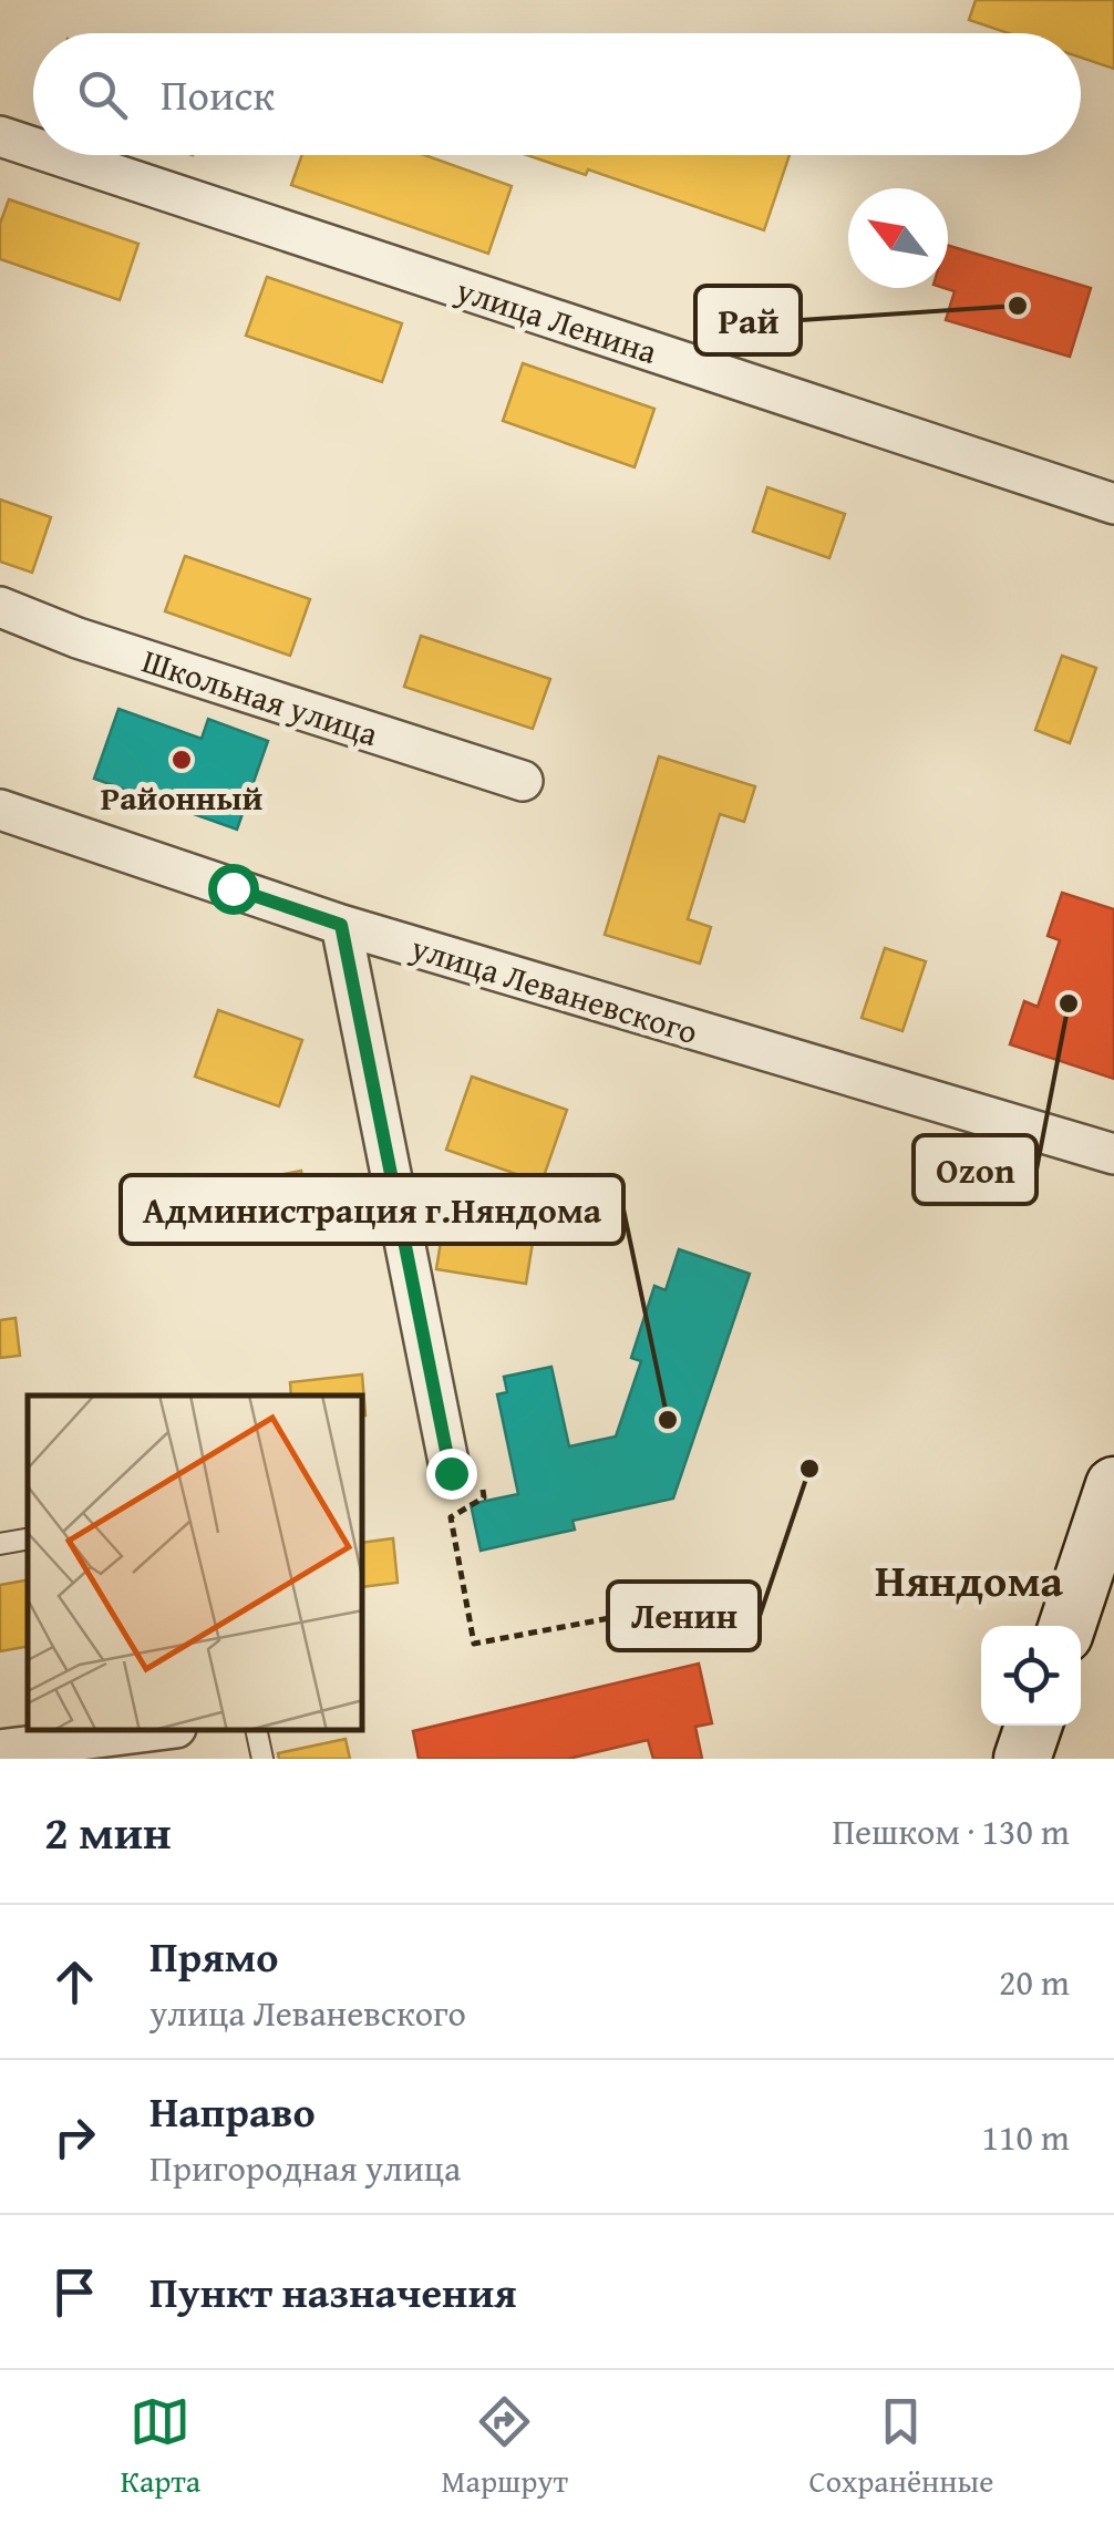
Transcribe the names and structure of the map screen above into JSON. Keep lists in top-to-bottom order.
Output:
{
  "streets": {
    "street": ["улица Ленина", "Школьная улица", "улица Леваневского"]
  },
  "districts": ["Няндома"],
  "places": [
    "Рай",
    "Районный",
    "Ozon",
    "Администрация г.Няндома",
    "Ленин"
  ],
  "north": "top left",
  "page": {
    "search": "Поиск",
    "heading": ["2 мин", "Пешком · 130 m"],
    "list": [
      ["Прямо", "улица Леваневского", "20 m"],
      ["Направо", "Пригородная улица", "110 m"],
      "Пункт назначения"
    ],
    "nav": ["Карта", "Маршрут", "Сохранённые"]
  }
}
